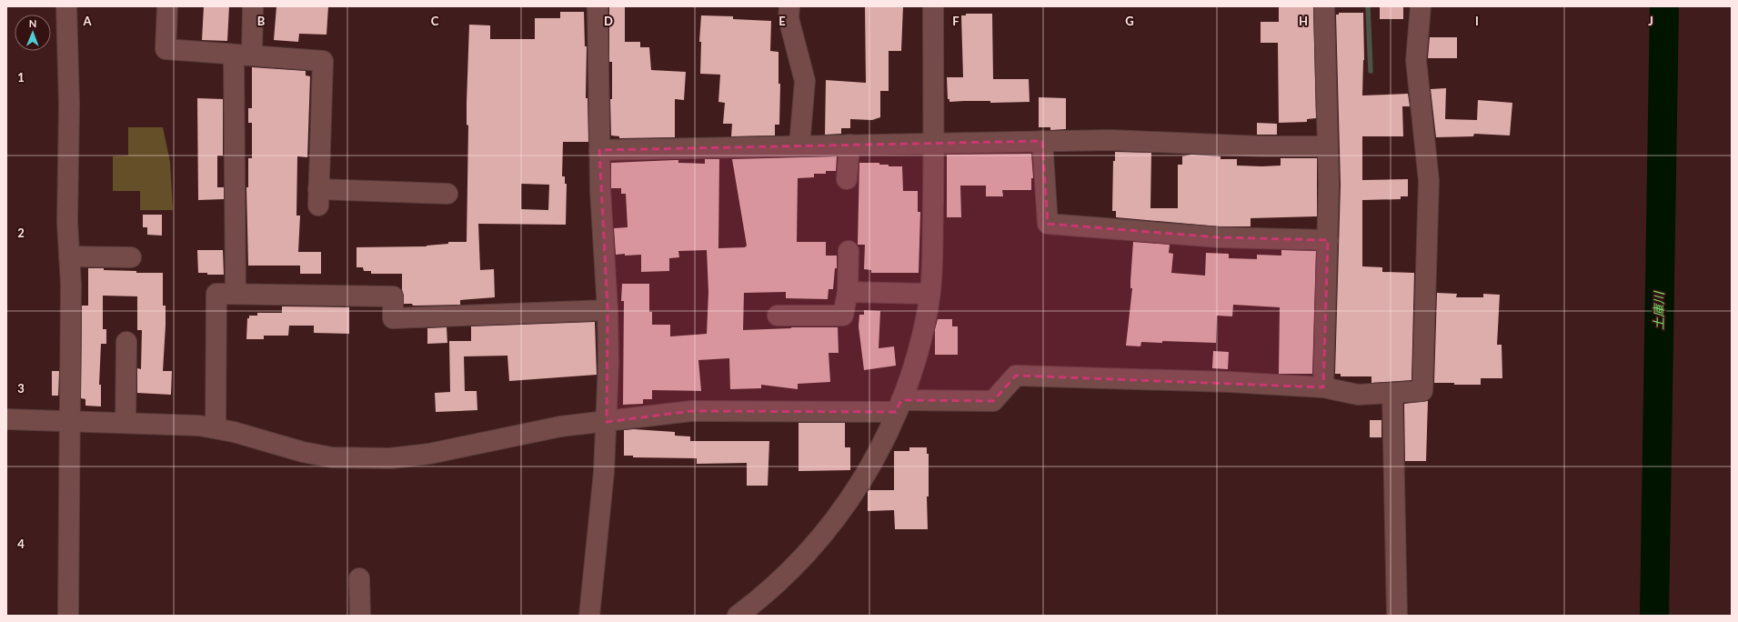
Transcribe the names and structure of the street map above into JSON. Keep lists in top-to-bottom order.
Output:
{
  "water": ["土庫川"],
  "north": "top",
  "grid": {
    "columns": [
      "A",
      "B",
      "C",
      "D",
      "E",
      "F",
      "G",
      "H",
      "I",
      "J"
    ],
    "rows": [
      "1",
      "2",
      "3",
      "4"
    ]
  }
}
